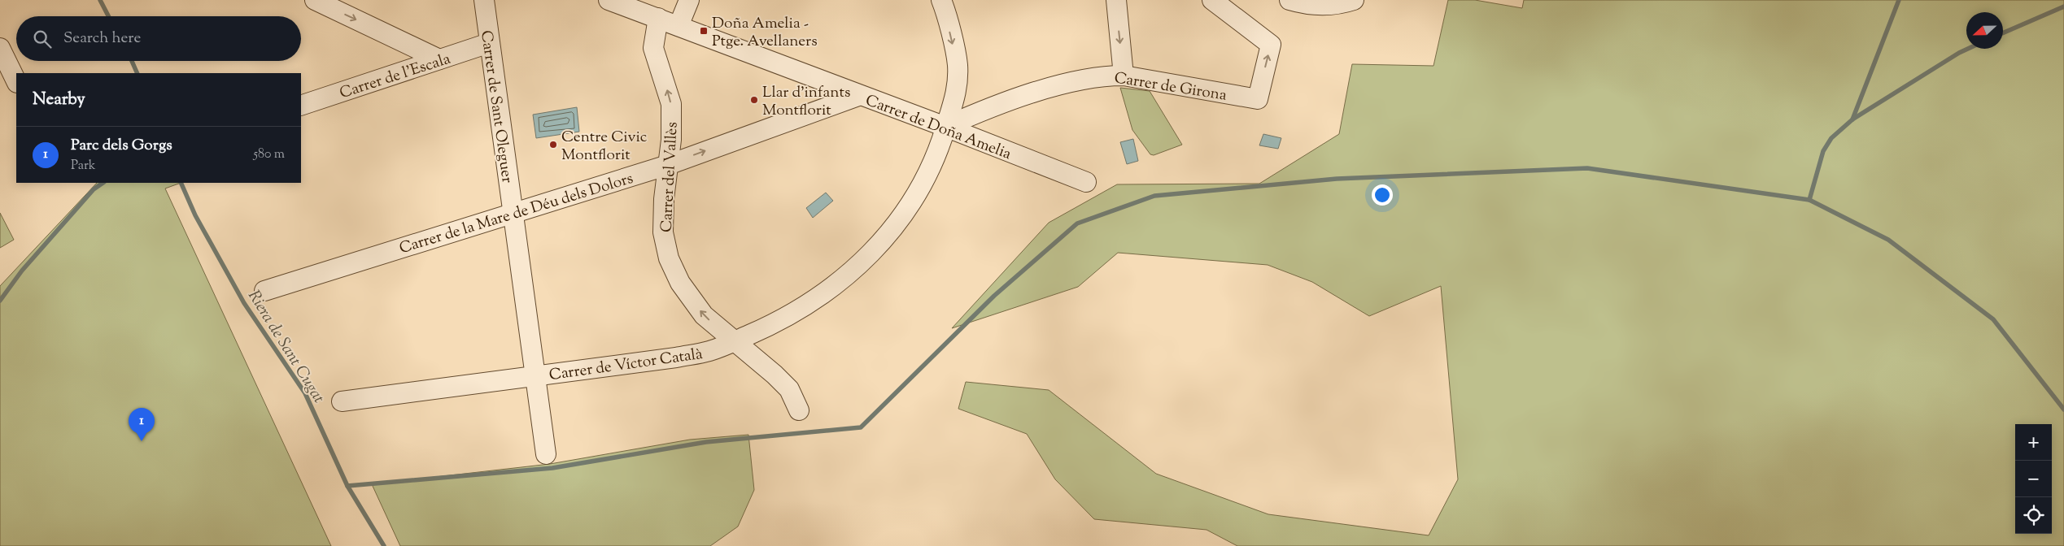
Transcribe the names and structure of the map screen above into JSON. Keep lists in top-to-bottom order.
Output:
{
  "streets": {
    "street": [
      "Carrer de l'Escala",
      "Carrer de Girona",
      "Carrer de Sant Oleguer",
      "Carrer de Doña Amelia",
      "Carrer del Vallès",
      "Carrer de la Mare de Déu dels Dolors",
      "Carrer de Víctor Català"
    ]
  },
  "crossings": [
    ["Carrer de l'Escala", "Carrer de Sant Oleguer"],
    ["Carrer de Girona", "Carrer de Doña Amelia"],
    ["Carrer de Girona", "Carrer de Víctor Català"],
    ["Carrer de Sant Oleguer", "Carrer de la Mare de Déu dels Dolors"],
    ["Carrer de Sant Oleguer", "Carrer de Víctor Català"],
    ["Carrer de Doña Amelia", "Carrer del Vallès"],
    ["Carrer de Doña Amelia", "Carrer de la Mare de Déu dels Dolors"],
    ["Carrer de Doña Amelia", "Carrer de Víctor Català"],
    ["Carrer del Vallès", "Carrer de la Mare de Déu dels Dolors"],
    ["Carrer del Vallès", "Carrer de Víctor Català"]
  ],
  "one_way": ["Carrer del Vallès"],
  "water": ["Riera de Sant Cugat"],
  "places": {
    "transit": ["Doña Amelia - Ptge. Avellaners"],
    "other": ["Llar d'infants Montflorit", "Centre Civic Montflorit"]
  },
  "north": "left",
  "page": {
    "search": "Search here",
    "heading": "Nearby",
    "list": [
      {
        "mark": "1",
        "name": "Parc dels Gorgs",
        "note": "Park",
        "value": "580 m"
      }
    ],
    "pins": "1",
    "map_buttons": ["+", "−"]
  }
}
